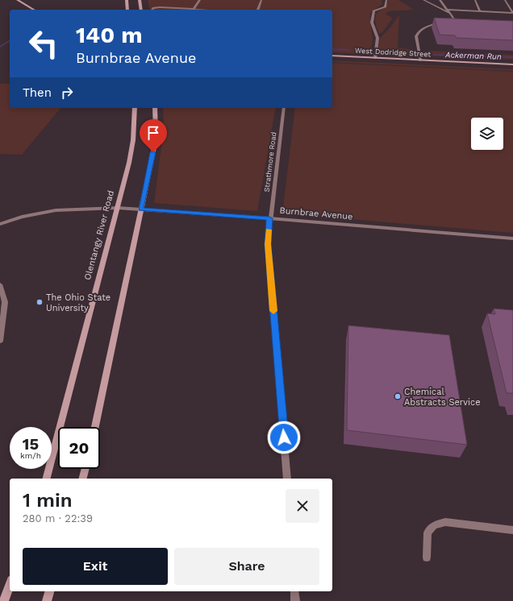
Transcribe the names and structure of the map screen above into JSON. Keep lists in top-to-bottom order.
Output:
{
  "streets": {
    "main road": ["West Dodridge Street", "Olentangy River Road"],
    "street": ["Burnbrae Avenue"],
    "lane": ["Strathmore Road"]
  },
  "crossings": [
    ["Strathmore Road", "Burnbrae Avenue"],
    ["Burnbrae Avenue", "Olentangy River Road"]
  ],
  "water": ["Ackerman Run"],
  "places": ["The Ohio State University", "Chemical Abstracts Service"],
  "page": {
    "turn": ["140 m", "Burnbrae Avenue"],
    "then": "Then",
    "speed": "15 km/h",
    "limit": "20",
    "heading": ["1 min", "280 m · 22:39"],
    "buttons": ["Exit", "Share"]
  }
}
